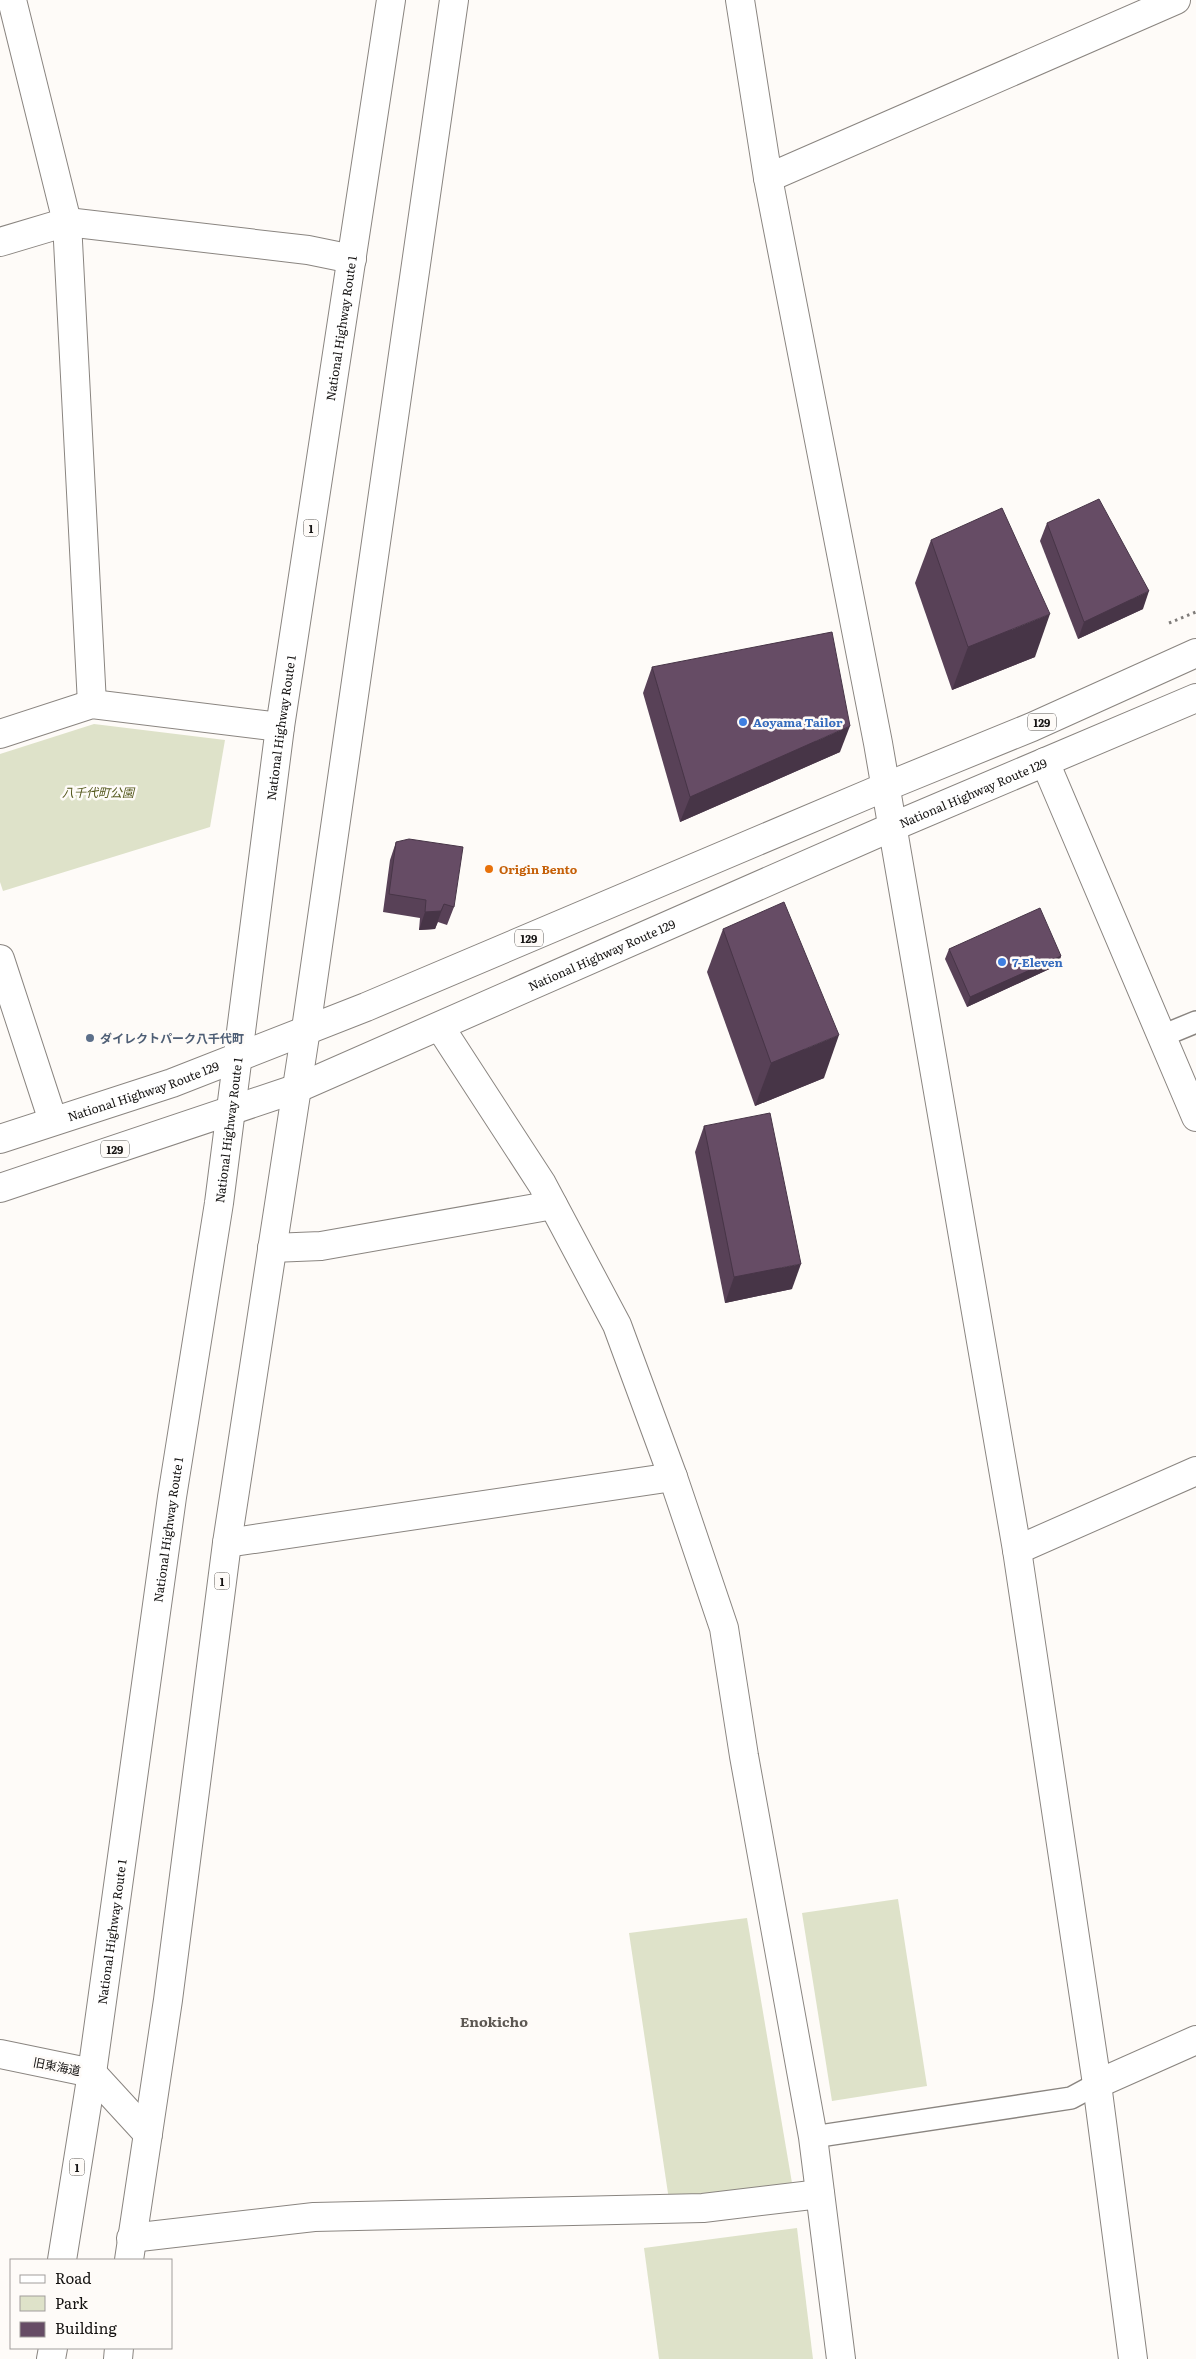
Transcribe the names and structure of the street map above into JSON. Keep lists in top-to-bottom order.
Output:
{
  "streets": {
    "main road": [
      "National Highway Route 1",
      "1",
      "129",
      "National Highway Route 129",
      "旧東海道"
    ]
  },
  "crossings": [
    ["National Highway Route 1", "National Highway Route 129"],
    ["National Highway Route 1", "旧東海道"],
    ["1", "National Highway Route 129"],
    ["1", "旧東海道"]
  ],
  "districts": ["Enokicho"],
  "parks": ["八千代町公園"],
  "places": [
    "Aoyama Tailor",
    "Origin Bento",
    "7-Eleven",
    "ダイレクトパーク八千代町"
  ],
  "legend": ["Road", "Park", "Building"]
}
